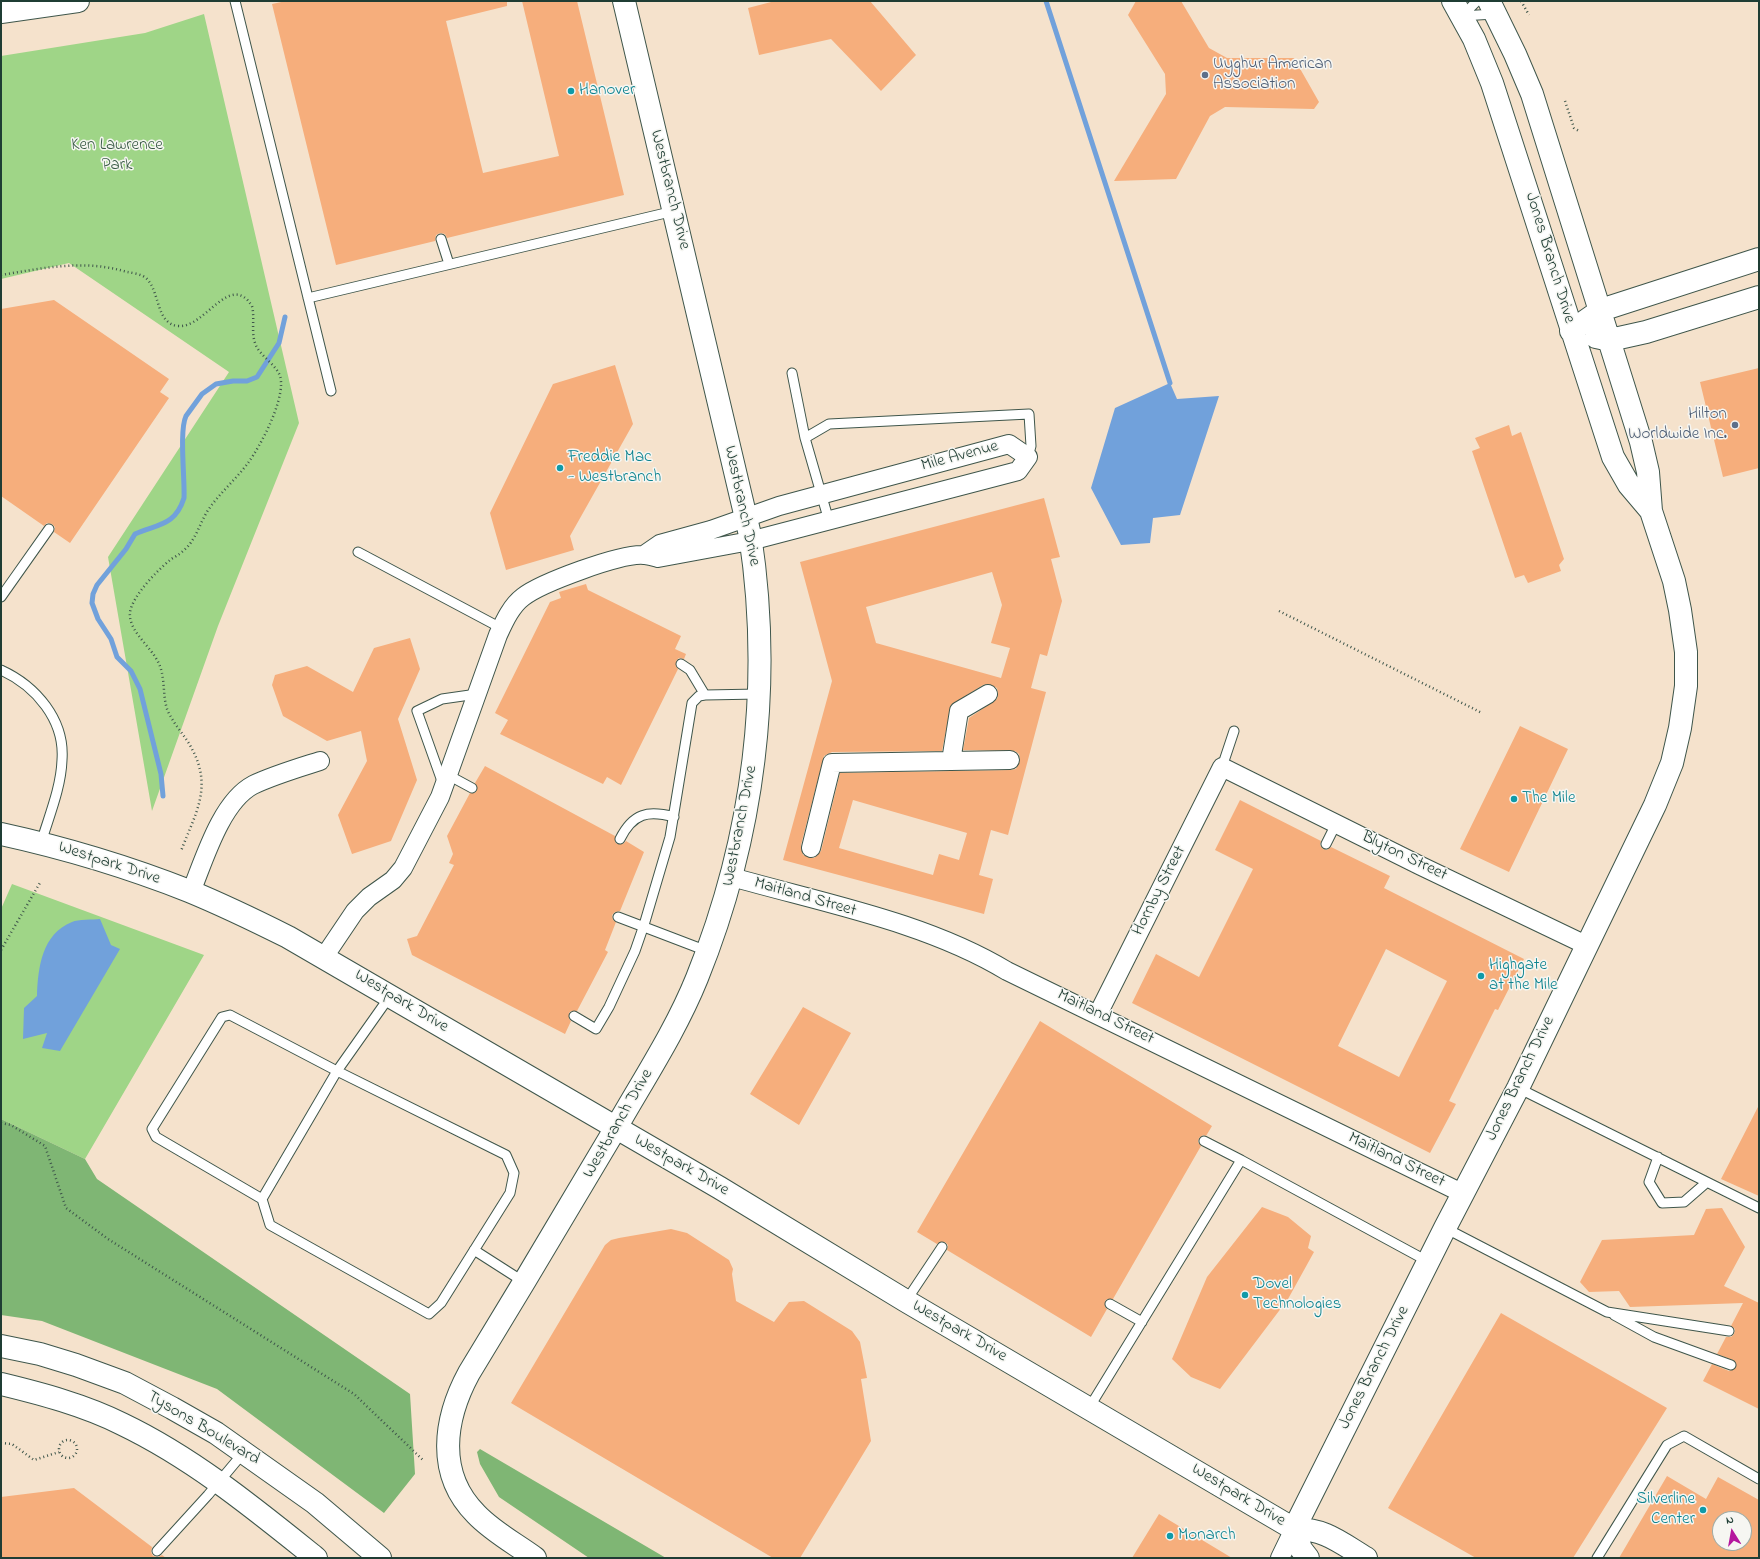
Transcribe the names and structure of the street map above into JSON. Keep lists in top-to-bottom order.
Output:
{
  "streets": {
    "street": [
      "Westbranch Drive",
      "Jones Branch Drive",
      "Mile Avenue",
      "Blyton Street",
      "Westpark Drive",
      "Hornby Street",
      "Maitland Street",
      "Tysons Boulevard"
    ]
  },
  "crossings": [
    ["Westbranch Drive", "Mile Avenue"],
    ["Westbranch Drive", "Westpark Drive"],
    ["Westbranch Drive", "Maitland Street"],
    ["Jones Branch Drive", "Blyton Street"],
    ["Jones Branch Drive", "Westpark Drive"],
    ["Jones Branch Drive", "Maitland Street"],
    ["Blyton Street", "Hornby Street"],
    ["Hornby Street", "Maitland Street"]
  ],
  "parks": ["Ken Lawrence Park"],
  "places": [
    "Uyghur American Association",
    "Hanover",
    "Hilton Worldwide Inc.",
    "Freddie Mac - Westbranch",
    "The Mile",
    "Highgate at the Mile",
    "Dovel Technologies",
    "Silverline Center",
    "Monarch"
  ],
  "north": "top"
}
